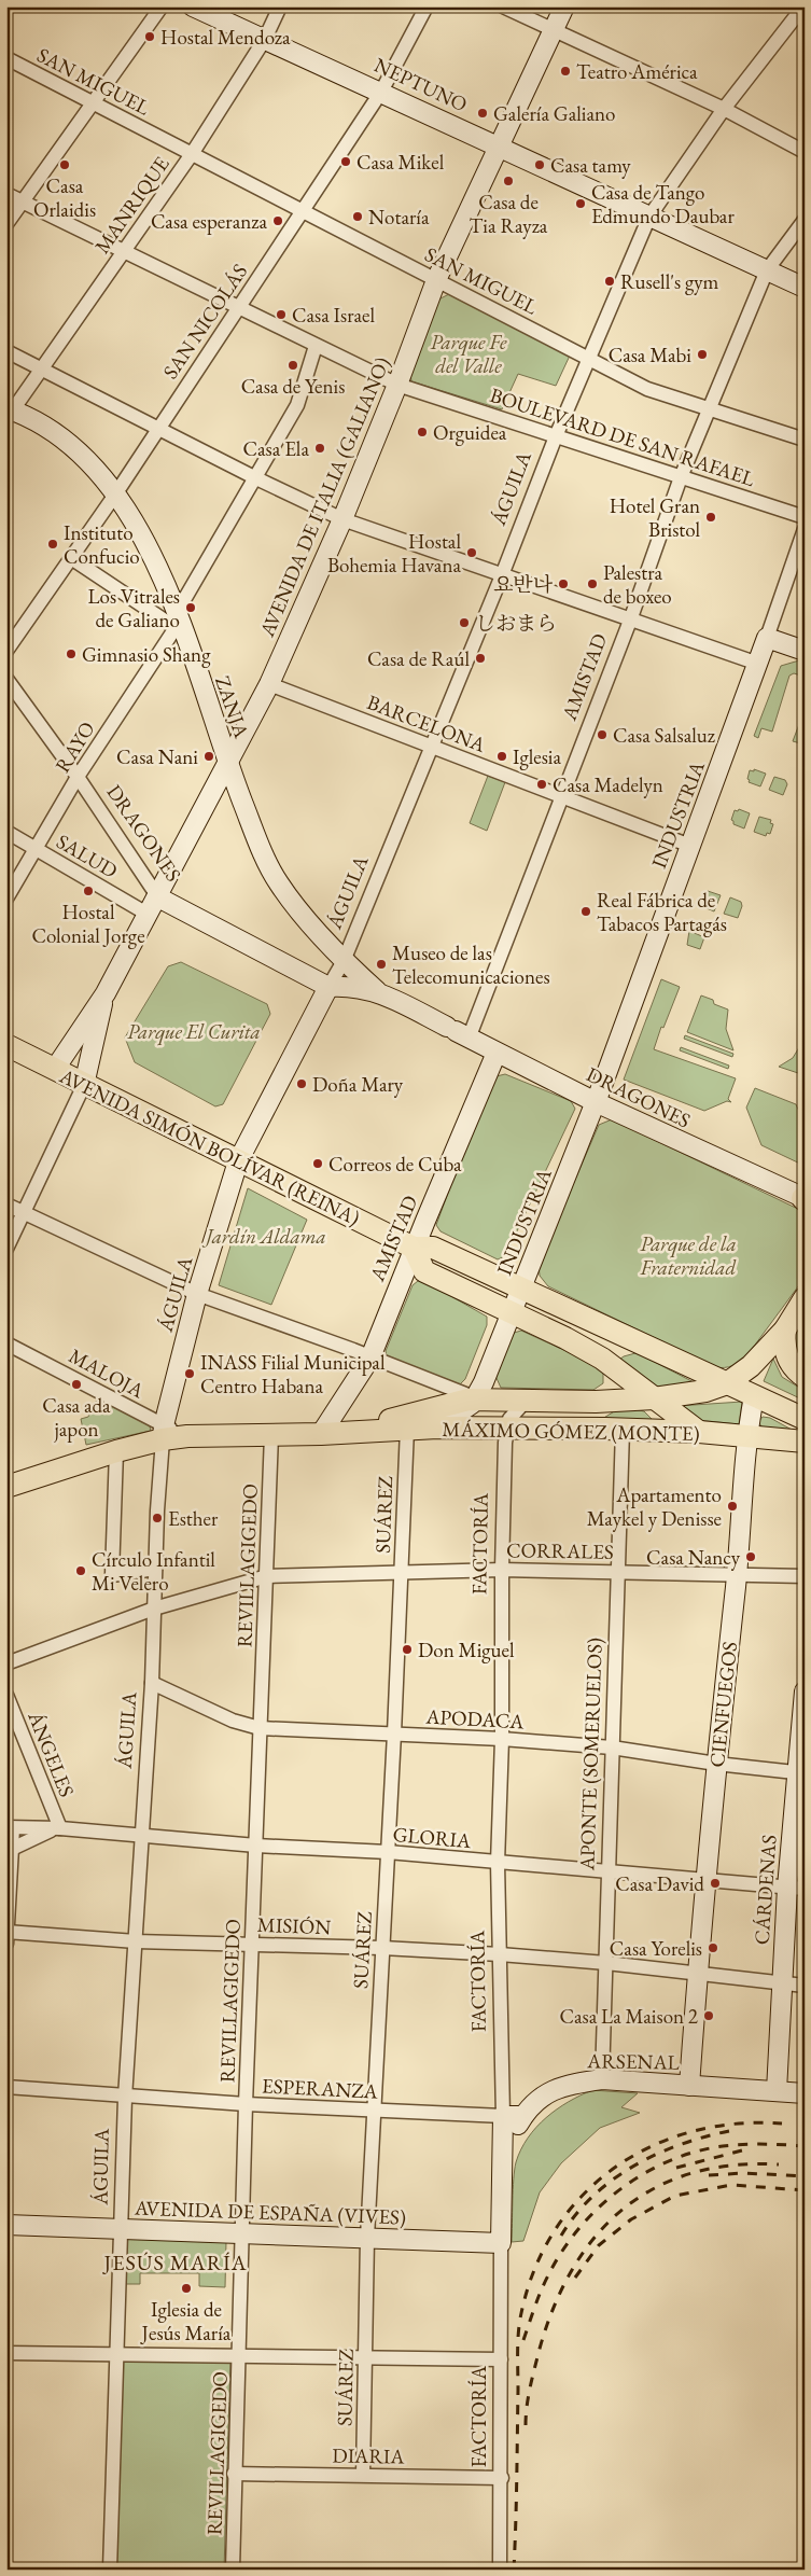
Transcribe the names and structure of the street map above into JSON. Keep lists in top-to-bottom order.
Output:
{
  "streets": {
    "main road": ["AVENIDA SIMÓN BOLÍVAR (REINA)", "MÁXIMO GÓMEZ (MONTE)", "CIENFUEGOS"],
    "street": [
      "SAN MIGUEL",
      "NEPTUNO",
      "MANRIQUE",
      "SAN NICOLÁS",
      "BOULEVARD DE SAN RAFAEL",
      "ÁGUILA",
      "AVENIDA DE ITALIA (GALIANO)",
      "AMISTAD",
      "ZANJA",
      "BARCELONA",
      "RAYO",
      "INDUSTRIA",
      "DRAGONES",
      "SALUD",
      "MALOJA",
      "SUÁREZ",
      "FACTORÍA",
      "CORRALES",
      "REVILLAGIGEDO",
      "APODACA",
      "ÁNGELES",
      "APONTE (SOMERUELOS)",
      "GLORIA",
      "CÁRDENAS",
      "MISIÓN",
      "ARSENAL",
      "ESPERANZA",
      "AVENIDA DE ESPAÑA (VIVES)",
      "DIARIA"
    ]
  },
  "crossings": [
    ["SAN MIGUEL", "MANRIQUE"],
    ["SAN MIGUEL", "SAN NICOLÁS"],
    ["SAN MIGUEL", "ÁGUILA"],
    ["SAN MIGUEL", "AVENIDA DE ITALIA (GALIANO)"],
    ["SAN MIGUEL", "AMISTAD"],
    ["NEPTUNO", "MANRIQUE"],
    ["NEPTUNO", "SAN NICOLÁS"],
    ["NEPTUNO", "ÁGUILA"],
    ["NEPTUNO", "AVENIDA DE ITALIA (GALIANO)"],
    ["NEPTUNO", "AMISTAD"],
    ["MANRIQUE", "BOULEVARD DE SAN RAFAEL"],
    ["MANRIQUE", "ZANJA"],
    ["SAN NICOLÁS", "BOULEVARD DE SAN RAFAEL"],
    ["SAN NICOLÁS", "ZANJA"],
    ["BOULEVARD DE SAN RAFAEL", "ÁGUILA"],
    ["BOULEVARD DE SAN RAFAEL", "AVENIDA DE ITALIA (GALIANO)"],
    ["BOULEVARD DE SAN RAFAEL", "AMISTAD"],
    ["BOULEVARD DE SAN RAFAEL", "RAYO"],
    ["ÁGUILA", "ZANJA"],
    ["ÁGUILA", "BARCELONA"],
    ["ÁGUILA", "DRAGONES"],
    ["ÁGUILA", "AVENIDA SIMÓN BOLÍVAR (REINA)"],
    ["ÁGUILA", "MALOJA"],
    ["ÁGUILA", "MÁXIMO GÓMEZ (MONTE)"],
    ["ÁGUILA", "CORRALES"],
    ["ÁGUILA", "APODACA"],
    ["ÁGUILA", "GLORIA"],
    ["ÁGUILA", "MISIÓN"],
    ["ÁGUILA", "ESPERANZA"],
    ["ÁGUILA", "AVENIDA DE ESPAÑA (VIVES)"],
    ["AVENIDA DE ITALIA (GALIANO)", "ZANJA"],
    ["AVENIDA DE ITALIA (GALIANO)", "BARCELONA"],
    ["AVENIDA DE ITALIA (GALIANO)", "DRAGONES"],
    ["AVENIDA DE ITALIA (GALIANO)", "SALUD"],
    ["AVENIDA DE ITALIA (GALIANO)", "AVENIDA SIMÓN BOLÍVAR (REINA)"],
    ["AMISTAD", "BARCELONA"],
    ["AMISTAD", "DRAGONES"],
    ["AMISTAD", "AVENIDA SIMÓN BOLÍVAR (REINA)"],
    ["AMISTAD", "MÁXIMO GÓMEZ (MONTE)"],
    ["ZANJA", "RAYO"],
    ["ZANJA", "DRAGONES"],
    ["BARCELONA", "INDUSTRIA"],
    ["RAYO", "DRAGONES"],
    ["RAYO", "SALUD"],
    ["INDUSTRIA", "DRAGONES"],
    ["INDUSTRIA", "AVENIDA SIMÓN BOLÍVAR (REINA)"],
    ["INDUSTRIA", "MÁXIMO GÓMEZ (MONTE)"],
    ["AVENIDA SIMÓN BOLÍVAR (REINA)", "MÁXIMO GÓMEZ (MONTE)"],
    ["MALOJA", "MÁXIMO GÓMEZ (MONTE)"],
    ["MÁXIMO GÓMEZ (MONTE)", "SUÁREZ"],
    ["MÁXIMO GÓMEZ (MONTE)", "FACTORÍA"],
    ["MÁXIMO GÓMEZ (MONTE)", "REVILLAGIGEDO"],
    ["MÁXIMO GÓMEZ (MONTE)", "CIENFUEGOS"],
    ["MÁXIMO GÓMEZ (MONTE)", "APONTE (SOMERUELOS)"],
    ["SUÁREZ", "CORRALES"],
    ["SUÁREZ", "APODACA"],
    ["SUÁREZ", "GLORIA"],
    ["SUÁREZ", "MISIÓN"],
    ["SUÁREZ", "ESPERANZA"],
    ["SUÁREZ", "AVENIDA DE ESPAÑA (VIVES)"],
    ["SUÁREZ", "DIARIA"],
    ["FACTORÍA", "CORRALES"],
    ["FACTORÍA", "APODACA"],
    ["FACTORÍA", "GLORIA"],
    ["FACTORÍA", "MISIÓN"],
    ["FACTORÍA", "ARSENAL"],
    ["FACTORÍA", "ESPERANZA"],
    ["FACTORÍA", "AVENIDA DE ESPAÑA (VIVES)"],
    ["FACTORÍA", "DIARIA"],
    ["CORRALES", "REVILLAGIGEDO"],
    ["CORRALES", "CIENFUEGOS"],
    ["CORRALES", "APONTE (SOMERUELOS)"],
    ["REVILLAGIGEDO", "APODACA"],
    ["REVILLAGIGEDO", "GLORIA"],
    ["REVILLAGIGEDO", "MISIÓN"],
    ["REVILLAGIGEDO", "ESPERANZA"],
    ["REVILLAGIGEDO", "AVENIDA DE ESPAÑA (VIVES)"],
    ["REVILLAGIGEDO", "DIARIA"],
    ["CIENFUEGOS", "APODACA"],
    ["CIENFUEGOS", "GLORIA"],
    ["CIENFUEGOS", "MISIÓN"],
    ["CIENFUEGOS", "ARSENAL"],
    ["APODACA", "APONTE (SOMERUELOS)"],
    ["APODACA", "CÁRDENAS"],
    ["ÁNGELES", "GLORIA"],
    ["APONTE (SOMERUELOS)", "GLORIA"],
    ["APONTE (SOMERUELOS)", "MISIÓN"],
    ["APONTE (SOMERUELOS)", "ARSENAL"],
    ["GLORIA", "CÁRDENAS"],
    ["CÁRDENAS", "MISIÓN"],
    ["CÁRDENAS", "ARSENAL"]
  ],
  "districts": ["JESÚS MARÍA"],
  "parks": [
    "Parque Fe del Valle",
    "Parque El Curita",
    "Jardín Aldama",
    "Parque de la Fraternidad"
  ],
  "places": [
    "Hostal Mendoza",
    "Teatro América",
    "Galería Galiano",
    "Casa Mikel",
    "Casa Orlaidis",
    "Casa tamy",
    "Casa de Tia Rayza",
    "Casa de Tango Edmundo Daubar",
    "Notaría",
    "Casa esperanza",
    "Rusell's gym",
    "Casa Israel",
    "Casa Mabi",
    "Casa de Yenis",
    "Orguidea",
    "Casa Ela",
    "Hotel Gran Bristol",
    "Instituto Confucio",
    "Hostal Bohemia Havana",
    "요반나",
    "Palestra de boxeo",
    "Los Vitrales de Galiano",
    "しおまら",
    "Gimnasio Shang",
    "Casa de Raúl",
    "Casa Salsaluz",
    "Casa Nani",
    "Iglesia",
    "Casa Madelyn",
    "Hostal Colonial Jorge",
    "Real Fábrica de Tabacos Partagás",
    "Museo de las Telecomunicaciones",
    "Doña Mary",
    "Correos de Cuba",
    "INASS Filial Municipal Centro Habana",
    "Casa ada japon",
    "Apartamento Maykel y Denisse",
    "Esther",
    "Casa Nancy",
    "Círculo Infantil Mi Velero",
    "Don Miguel",
    "Casa David",
    "Casa Yorelis",
    "Casa La Maison 2",
    "Iglesia de Jesús María"
  ]
}
